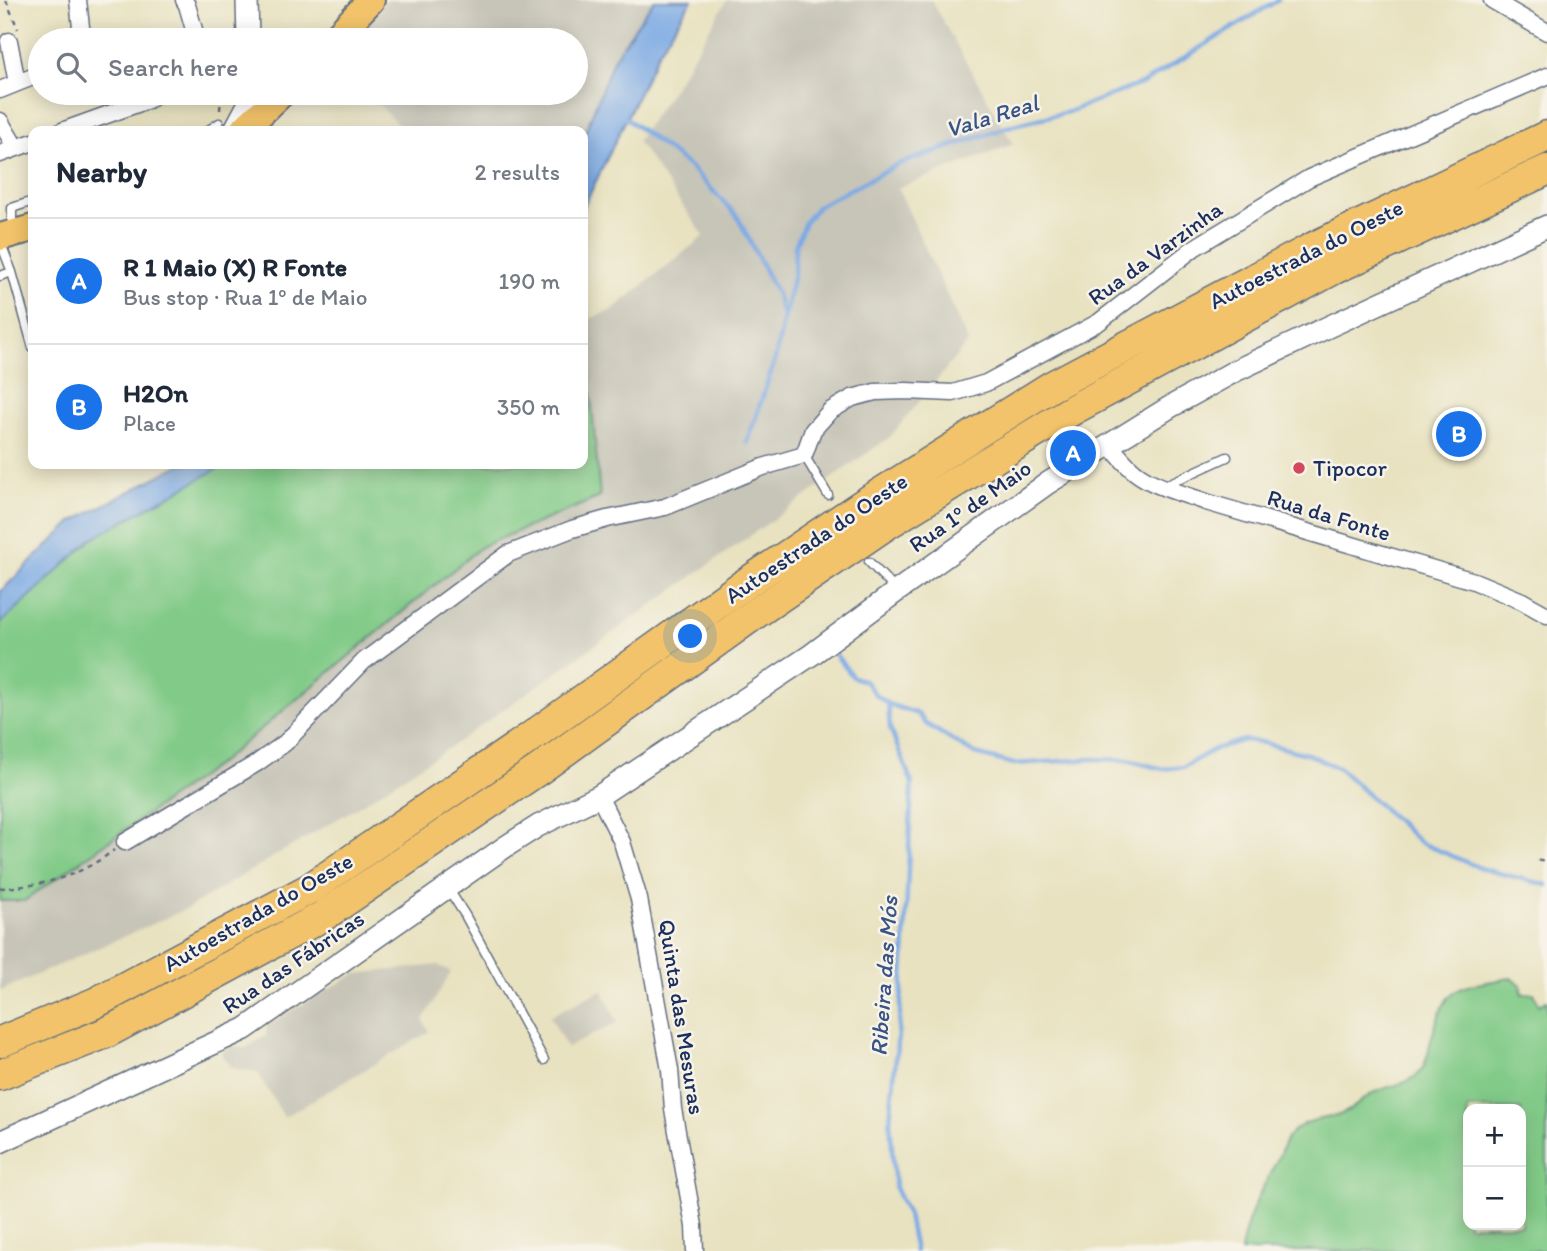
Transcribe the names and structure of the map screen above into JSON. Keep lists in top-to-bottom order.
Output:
{
  "streets": {
    "highway": ["Autoestrada do Oeste"],
    "street": [
      "Rua da Varzinha",
      "Rua 1º de Maio",
      "Rua da Fonte",
      "Rua das Fábricas",
      "Quinta das Mesuras"
    ]
  },
  "crossings": [
    ["Rua 1º de Maio", "Rua da Fonte"],
    ["Rua 1º de Maio", "Rua das Fábricas"],
    ["Rua 1º de Maio", "Quinta das Mesuras"],
    ["Rua das Fábricas", "Quinta das Mesuras"]
  ],
  "water": ["Vala Real", "Ribeira das Mós"],
  "places": ["Tipocor"],
  "page": {
    "search": "Search here",
    "heading": ["Nearby", "2 results"],
    "list": [
      {
        "mark": "A",
        "name": "R 1 Maio (X) R Fonte",
        "note": "Bus stop · Rua 1º de Maio",
        "value": "190 m"
      },
      {
        "mark": "B",
        "name": "H2On",
        "note": "Place",
        "value": "350 m"
      }
    ],
    "pins": ["B", "A"],
    "map_buttons": ["+", "−"]
  }
}
